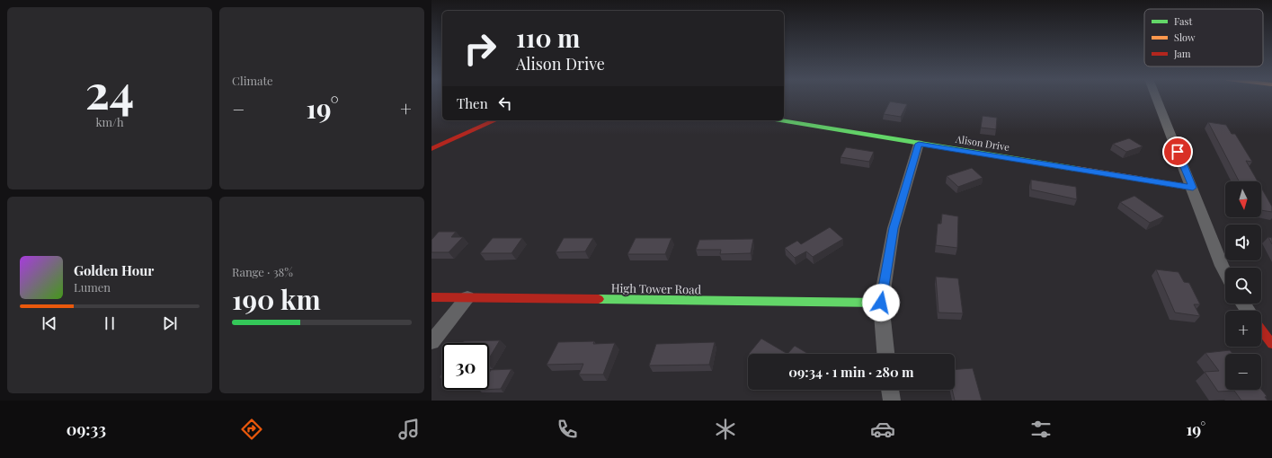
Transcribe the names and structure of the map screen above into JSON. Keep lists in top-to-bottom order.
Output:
{
  "streets": {
    "street": ["Alison Drive", "High Tower Road"]
  },
  "legend": ["Fast", "Slow", "Jam"],
  "north": "bottom",
  "page": {
    "tile": [
      ["24", "km/h"],
      "Climate",
      ["Range · 38%", "190 km"]
    ],
    "turn": ["110 m", "Alison Drive"],
    "then": "Then",
    "heat": ["−", "19°", "+"],
    "map_buttons": ["+", "−"],
    "song": ["Golden Hour", "Lumen"],
    "limit": "30",
    "trip": "09:34 · 1 min · 280 m",
    "tabs": ["09:33", "19°"]
  }
}
